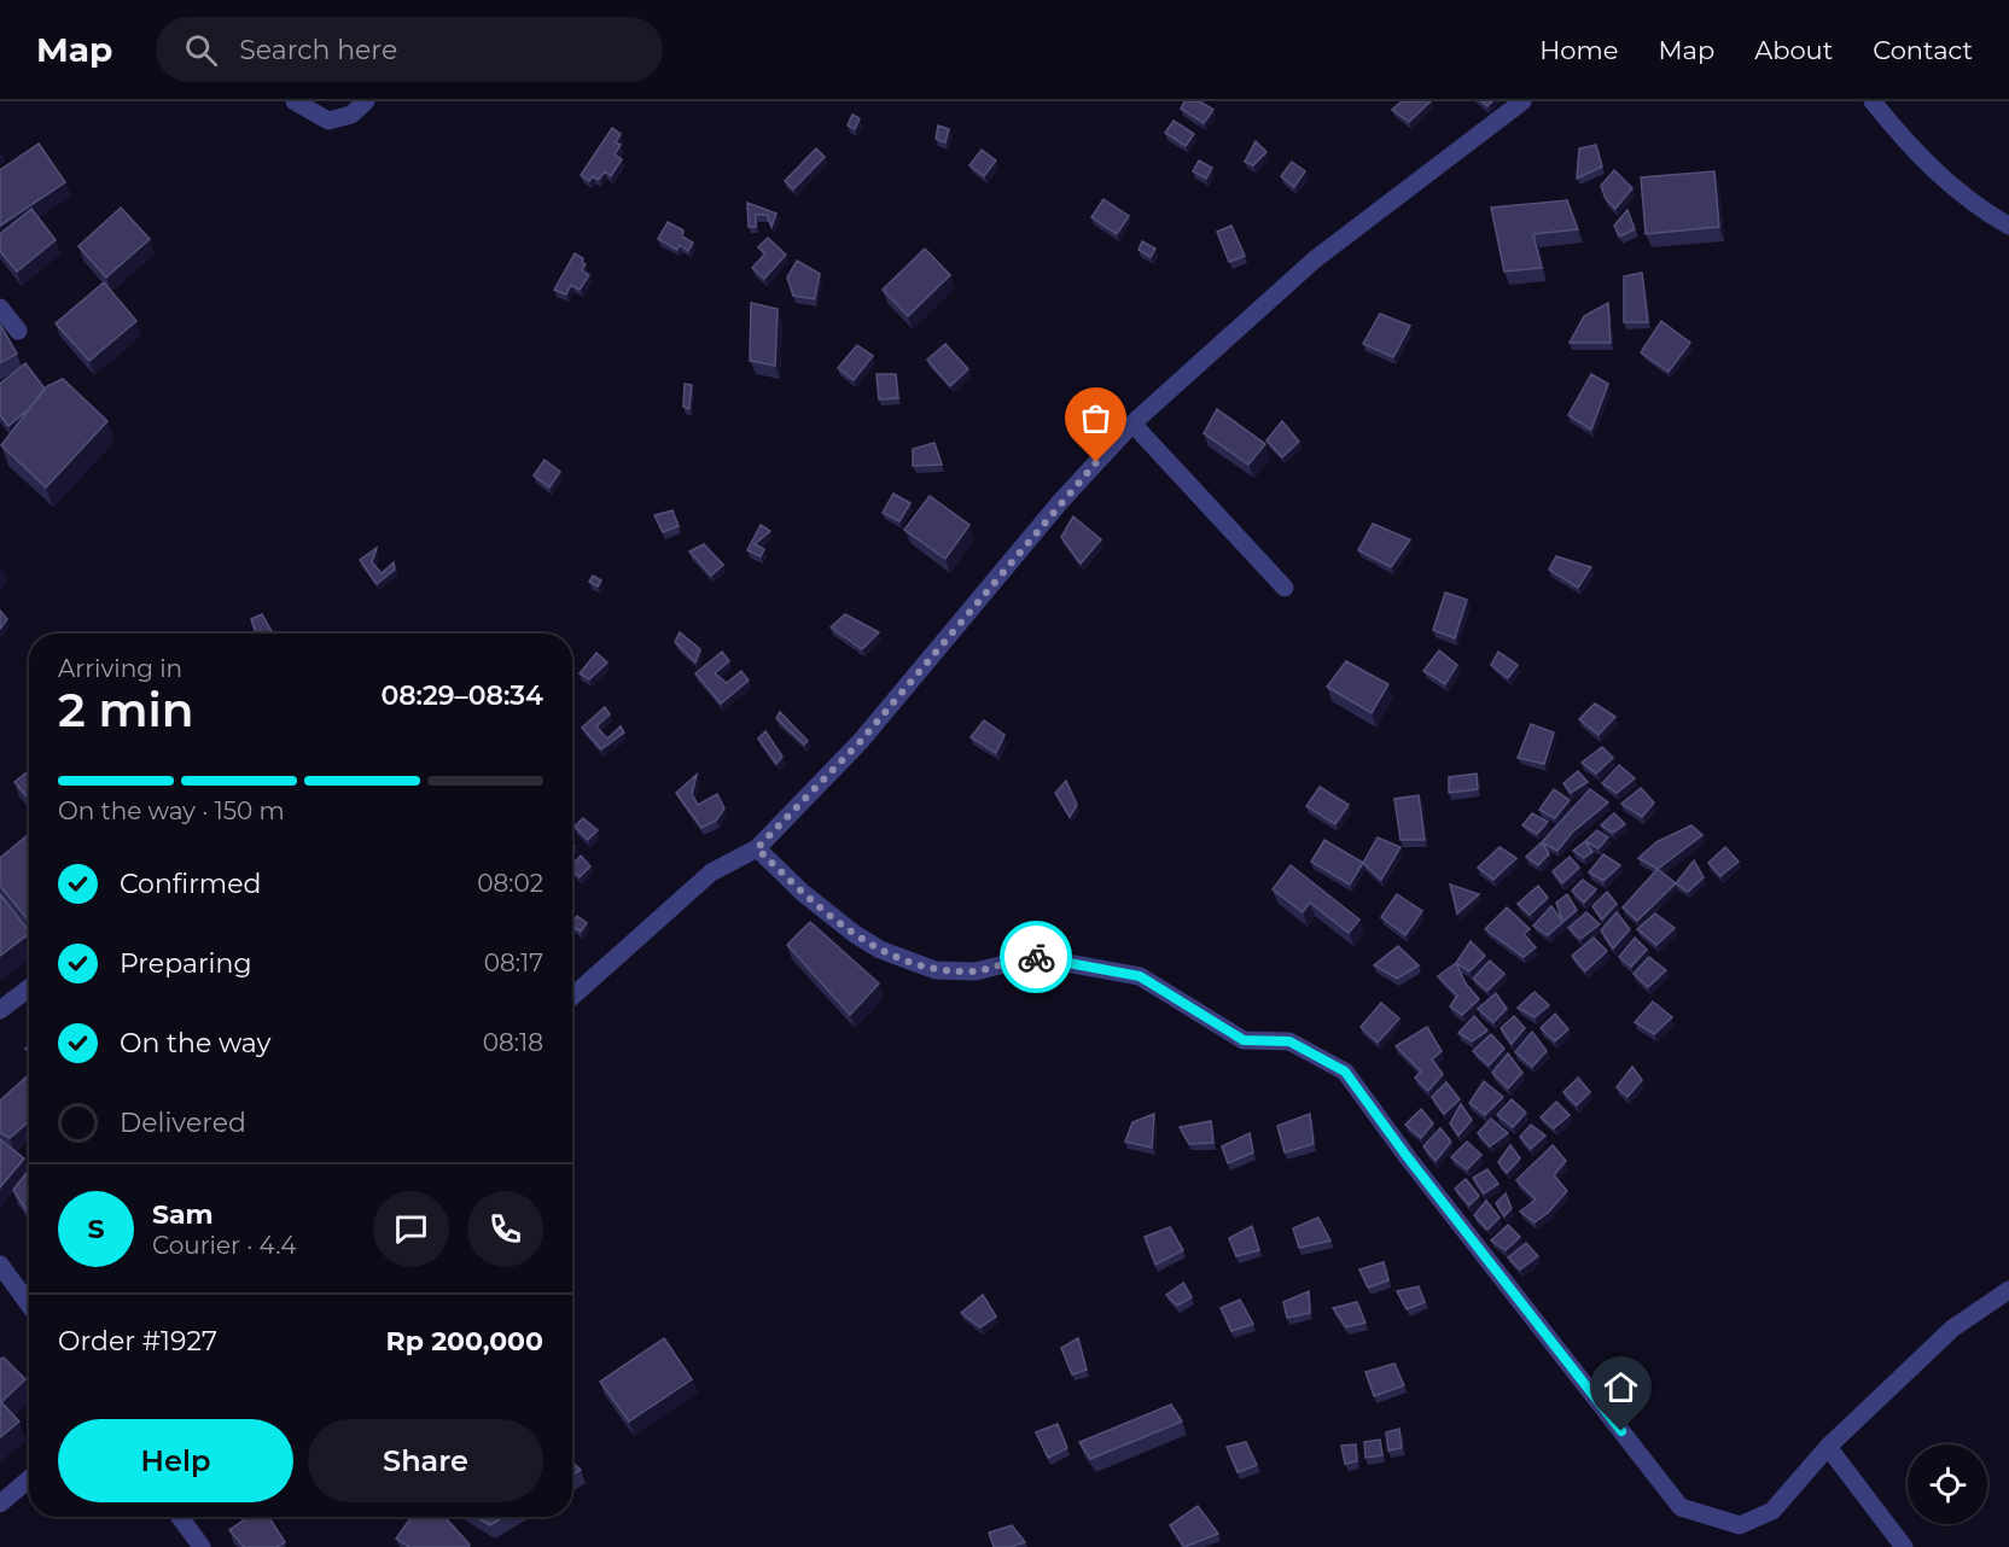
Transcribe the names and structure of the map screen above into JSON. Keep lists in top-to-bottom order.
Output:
{
  "page": {
    "header": "Map",
    "search": "Search here",
    "nav": [
      "Home",
      "Map",
      "About",
      "Contact"
    ],
    "heading": ["2 min", "Arriving in", "08:29–08:34"],
    "panel": [
      "Sam",
      "Courier · 4.4",
      "Order #1927",
      "Rp 200,000"
    ],
    "bar": "On the way · 150 m",
    "list": [
      ["Confirmed", "08:02"],
      ["Preparing", "08:17"],
      ["On the way", "08:18"],
      "Delivered"
    ],
    "round": "S",
    "buttons": ["Help", "Share"]
  }
}
